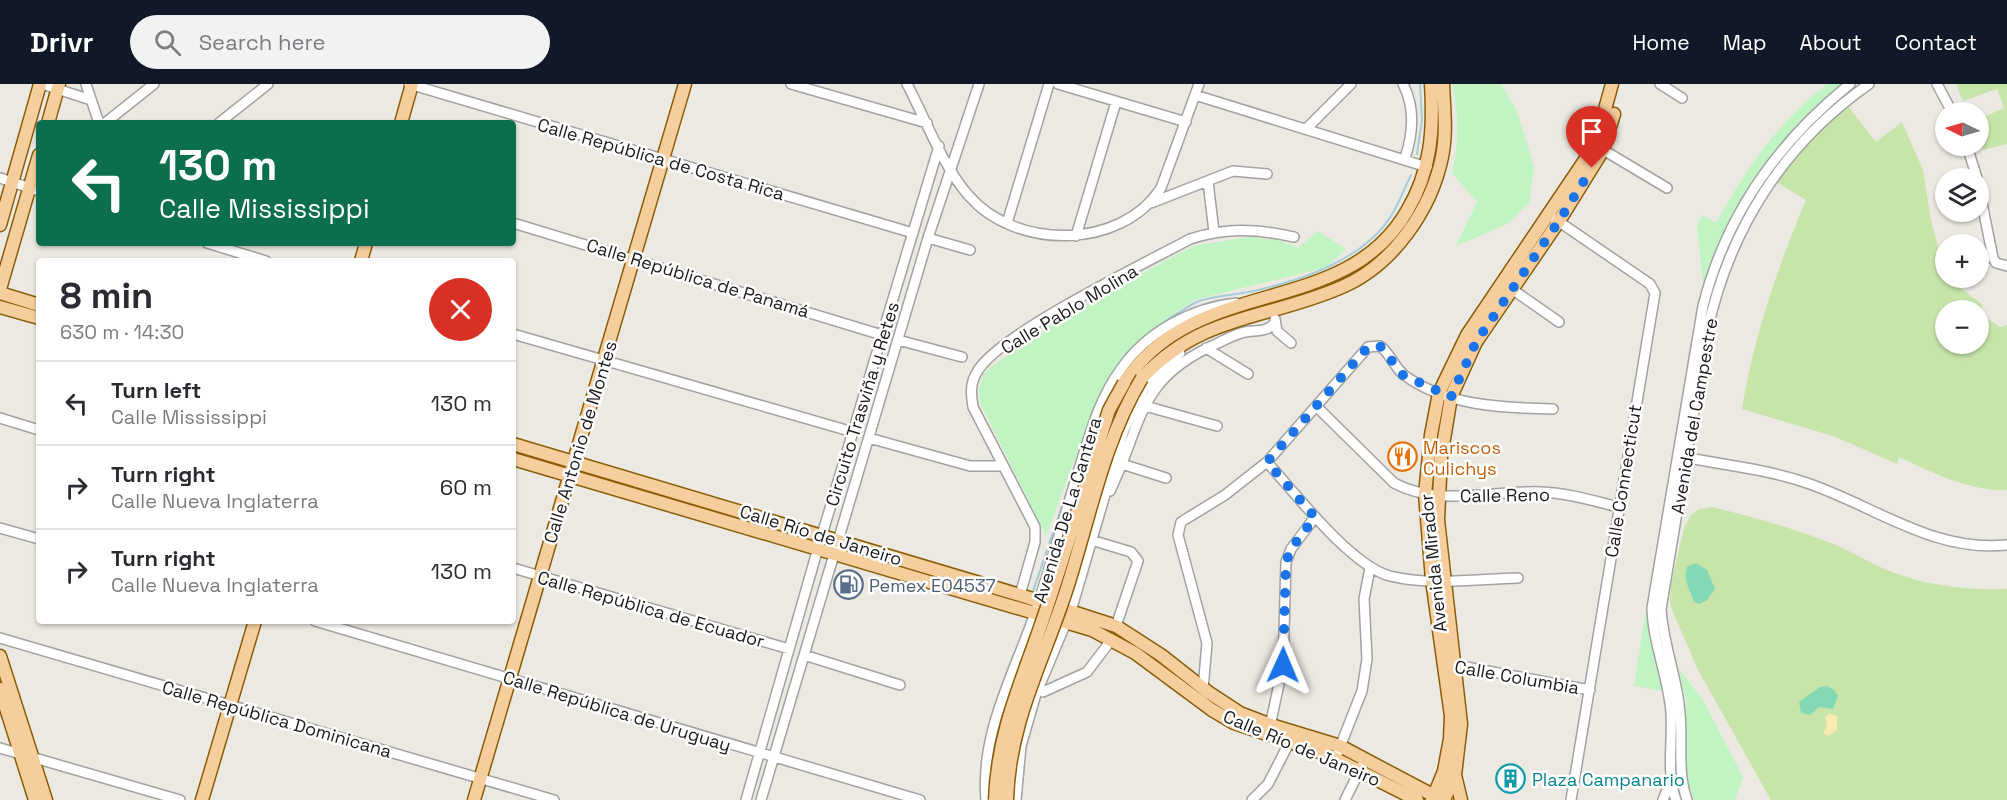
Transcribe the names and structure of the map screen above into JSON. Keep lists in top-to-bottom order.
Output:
{
  "streets": {
    "main road": [
      "Calle Antonio de Montes",
      "Avenida De La Cantera",
      "Calle Río de Janeiro",
      "Avenida Mirador"
    ],
    "street": [
      "Calle República de Costa Rica",
      "Calle República de Panamá",
      "Calle Pablo Molina",
      "Circuito Trasviña y Retes",
      "Avenida del Campestre",
      "Calle Connecticut",
      "Calle Reno",
      "Calle República de Ecuador",
      "Calle Columbia",
      "Calle República de Uruguay",
      "Calle República Dominicana"
    ]
  },
  "crossings": [
    ["Calle República de Costa Rica", "Circuito Trasviña y Retes"],
    ["Calle República de Costa Rica", "Calle Antonio de Montes"],
    ["Calle República de Panamá", "Circuito Trasviña y Retes"],
    ["Calle República de Panamá", "Calle Antonio de Montes"],
    ["Calle Pablo Molina", "Calle Río de Janeiro"],
    ["Circuito Trasviña y Retes", "Calle Río de Janeiro"],
    ["Circuito Trasviña y Retes", "Calle República de Ecuador"],
    ["Circuito Trasviña y Retes", "Calle República de Uruguay"],
    ["Calle Antonio de Montes", "Calle Río de Janeiro"],
    ["Calle Antonio de Montes", "Calle República de Ecuador"],
    ["Calle Antonio de Montes", "Calle República de Uruguay"],
    ["Calle Antonio de Montes", "Calle República Dominicana"],
    ["Calle Connecticut", "Calle Reno"],
    ["Calle Connecticut", "Avenida Mirador"],
    ["Calle Connecticut", "Calle Columbia"],
    ["Calle Reno", "Avenida Mirador"],
    ["Avenida De La Cantera", "Calle Río de Janeiro"],
    ["Calle Río de Janeiro", "Avenida Mirador"],
    ["Avenida Mirador", "Calle Columbia"]
  ],
  "places": {
    "restaurant": ["Mariscos Culichys"],
    "fuel station": ["Pemex E04537"],
    "building": ["Plaza Campanario"]
  },
  "north": "left",
  "page": {
    "header": "Drivr",
    "search": "Search here",
    "nav": [
      "Home",
      "Map",
      "About",
      "Contact"
    ],
    "map_buttons": ["+", "−"],
    "turn": ["130 m", "Calle Mississippi"],
    "heading": ["8 min", "630 m · 14:30"],
    "list": [
      {
        "name": "Turn left",
        "note": "Calle Mississippi",
        "value": "130 m"
      },
      {
        "name": "Turn right",
        "note": "Calle Nueva Inglaterra",
        "value": "60 m"
      },
      {
        "name": "Turn right",
        "note": "Calle Nueva Inglaterra",
        "value": "130 m"
      }
    ]
  }
}
